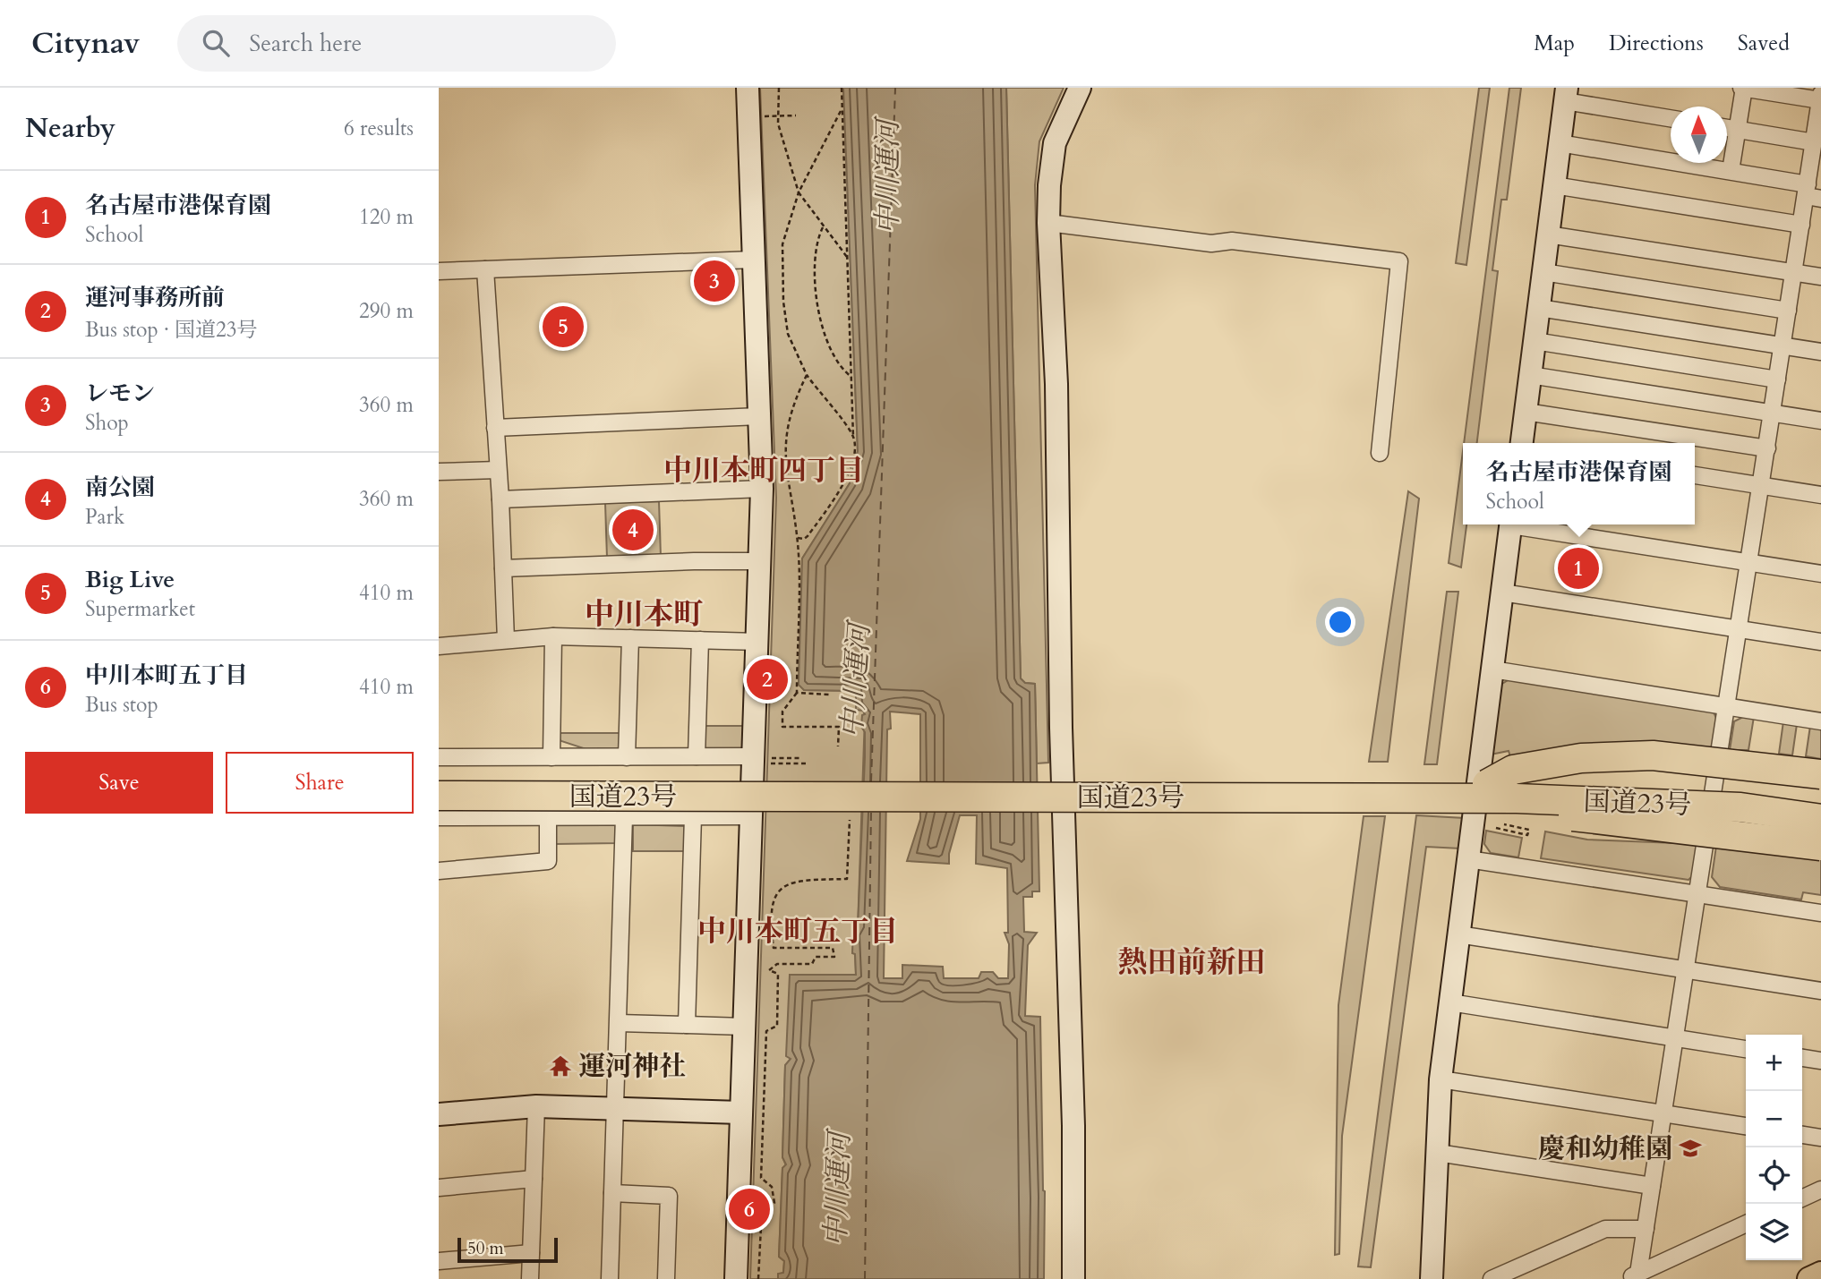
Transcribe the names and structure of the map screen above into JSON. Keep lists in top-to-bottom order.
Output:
{
  "streets": {
    "highway": ["国道23号"]
  },
  "districts": [
    "中川本町四丁目",
    "中川本町",
    "中川本町五丁目",
    "熱田前新田"
  ],
  "water": ["中川運河"],
  "places": {
    "temple": ["運河神社"],
    "school or university": ["慶和幼稚園"]
  },
  "scale_bar": "50 m",
  "north": "top",
  "page": {
    "header": "Citynav",
    "search": "Search here",
    "nav": ["Map", "Directions", "Saved"],
    "heading": ["Nearby", "6 results"],
    "list": [
      {
        "mark": "1",
        "name": "名古屋市港保育園",
        "note": "School",
        "value": "120 m"
      },
      {
        "mark": "2",
        "name": "運河事務所前",
        "note": "Bus stop · 国道23号",
        "value": "290 m"
      },
      {
        "mark": "3",
        "name": "レモン",
        "note": "Shop",
        "value": "360 m"
      },
      {
        "mark": "4",
        "name": "南公園",
        "note": "Park",
        "value": "360 m"
      },
      {
        "mark": "5",
        "name": "Big Live",
        "note": "Supermarket",
        "value": "410 m"
      },
      {
        "mark": "6",
        "name": "中川本町五丁目",
        "note": "Bus stop",
        "value": "410 m"
      }
    ],
    "pins": [
      "3",
      "5",
      "4",
      "1",
      "2",
      "6"
    ],
    "popup": ["名古屋市港保育園", "School"],
    "buttons": ["Save", "Share"],
    "map_buttons": ["+", "−"],
    "scale": "50 m"
  }
}
